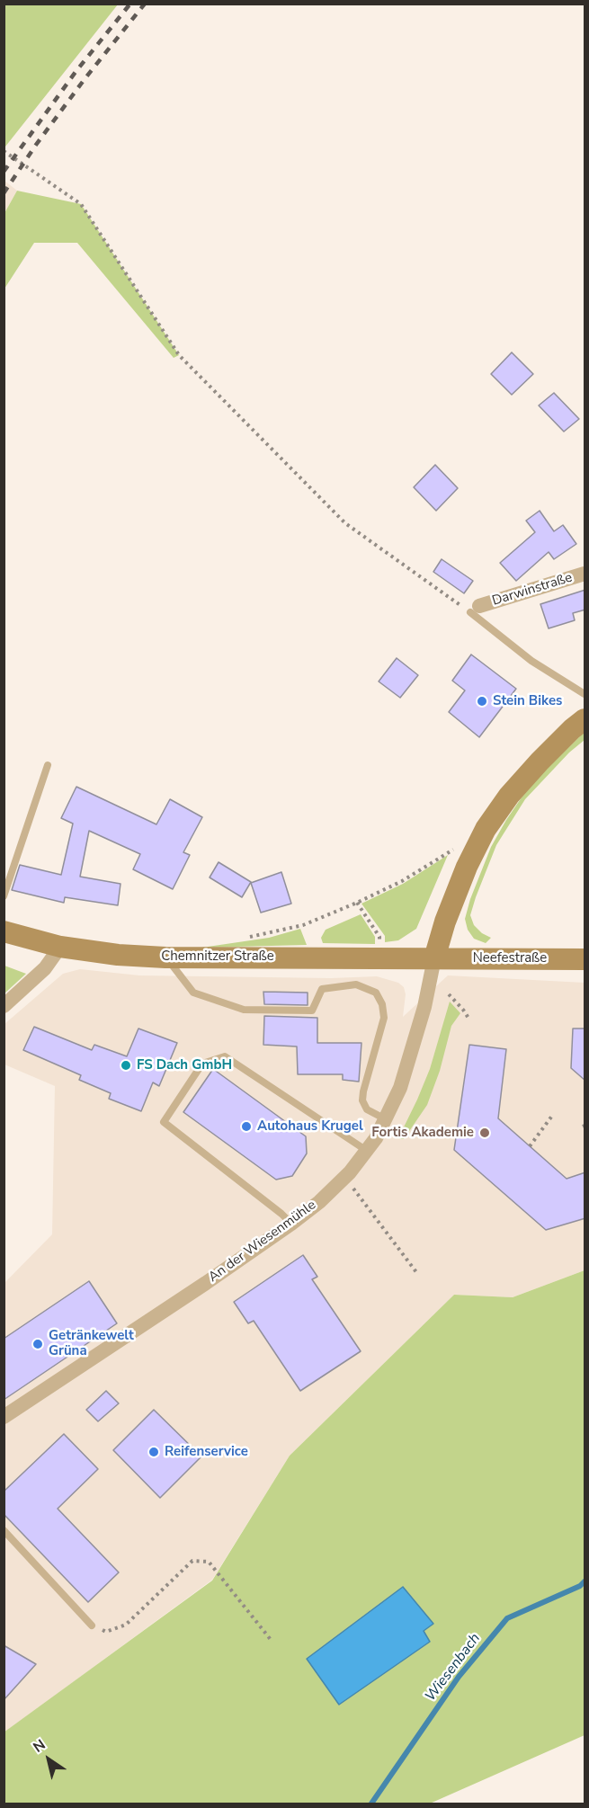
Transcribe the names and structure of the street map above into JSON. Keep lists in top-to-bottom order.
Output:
{
  "streets": {
    "main road": ["Chemnitzer Straße", "Neefestraße"],
    "street": ["Darwinstraße", "An der Wiesenmühle"]
  },
  "crossings": [
    ["Chemnitzer Straße", "Neefestraße"],
    ["Chemnitzer Straße", "An der Wiesenmühle"],
    ["Neefestraße", "An der Wiesenmühle"]
  ],
  "water": ["Wiesenbach"],
  "places": [
    "Stein Bikes",
    "FS Dach GmbH",
    "Autohaus Krugel",
    "Fortis Akademie",
    "Getränkewelt Grüna",
    "Reifenservice"
  ],
  "north": "top left"
}
